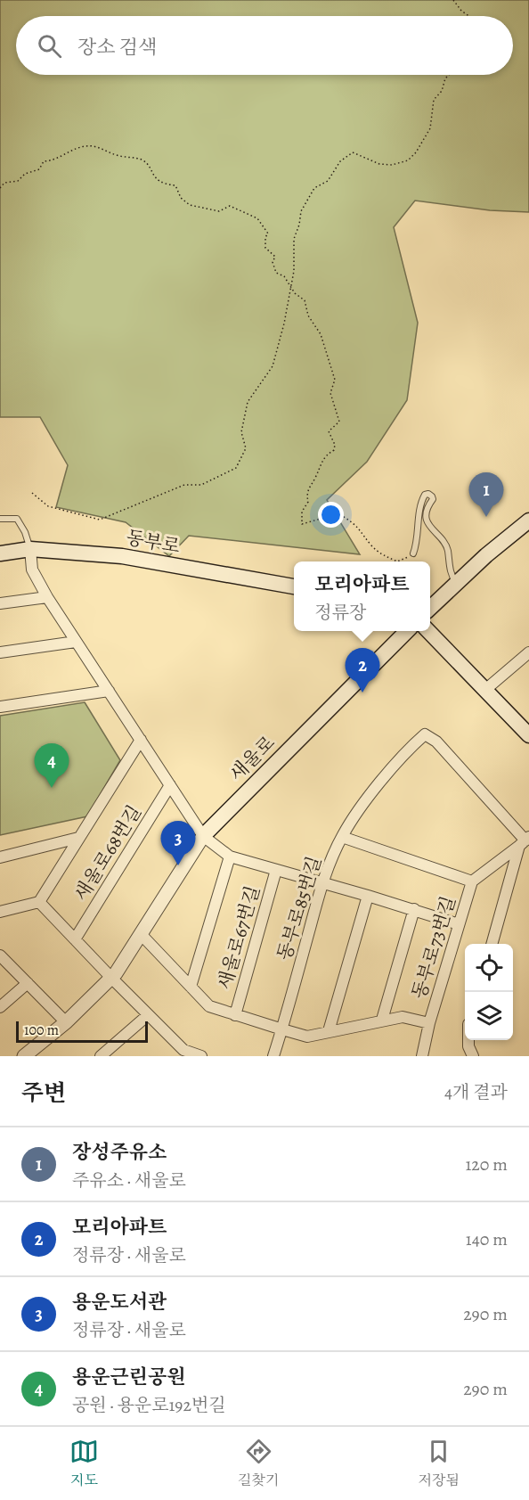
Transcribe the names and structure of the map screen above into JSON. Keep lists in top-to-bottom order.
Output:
{
  "streets": {
    "main road": ["동부로", "새울로"],
    "street": [
      "새울로68번길",
      "동부로85번길",
      "새울로67번길",
      "동부로73번길"
    ]
  },
  "crossings": [
    ["새울로", "새울로67번길"],
    ["동부로85번길", "새울로67번길"],
    ["동부로85번길", "동부로73번길"],
    ["새울로67번길", "동부로73번길"]
  ],
  "scale_bar": "100 m",
  "page": {
    "search": "장소 검색",
    "pins": [
      "1",
      "2",
      "4",
      "3"
    ],
    "popup": ["모리아파트", "정류장"],
    "scale": "100 m",
    "heading": ["주변", "4개 결과"],
    "list": [
      {
        "mark": "1",
        "name": "장성주유소",
        "note": "주유소 · 새울로",
        "value": "120 m"
      },
      {
        "mark": "2",
        "name": "모리아파트",
        "note": "정류장 · 새울로",
        "value": "140 m"
      },
      {
        "mark": "3",
        "name": "용운도서관",
        "note": "정류장 · 새울로",
        "value": "290 m"
      },
      {
        "mark": "4",
        "name": "용운근린공원",
        "note": "공원 · 용운로192번길",
        "value": "290 m"
      }
    ],
    "nav": ["지도", "길찾기", "저장됨"]
  }
}
